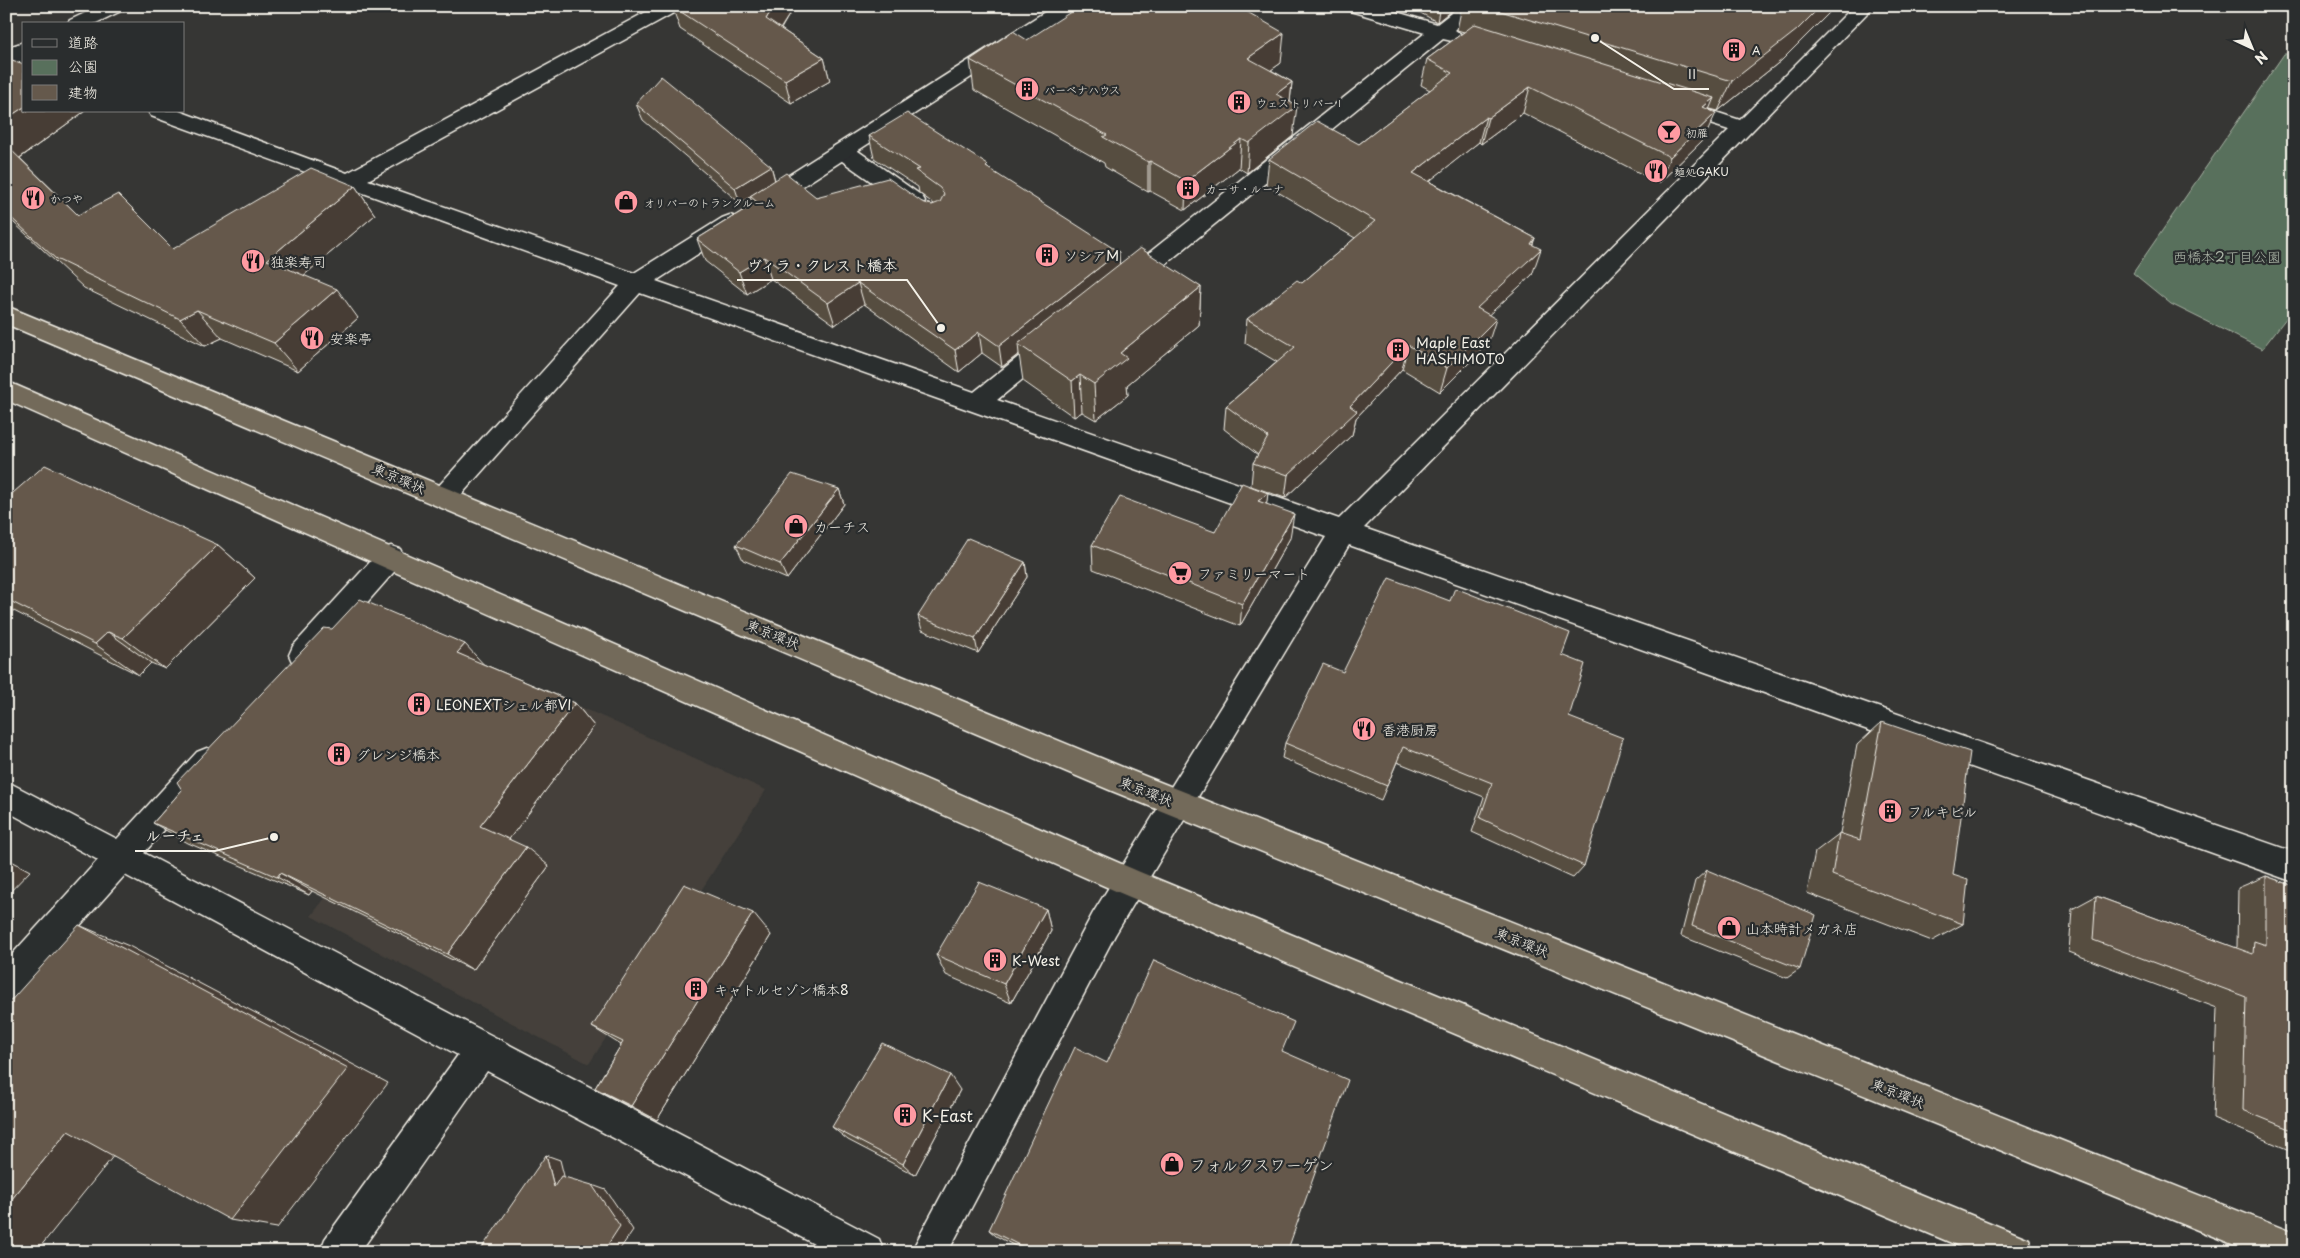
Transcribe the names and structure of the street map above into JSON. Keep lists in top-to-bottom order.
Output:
{
  "streets": {
    "highway": ["東京環状"]
  },
  "parks": ["西橋本2丁目公園"],
  "places": {
    "other": ["Ⅱ", "ヴィラ・クレスト橋本", "ルーチェ"],
    "building": [
      "A",
      "バーベナハウス",
      "ウェストリバーⅠ",
      "カーサ・ルーナ",
      "ソシアM",
      "Maple East HASHIMOTO",
      "LEONEXTシェル都VI",
      "グレンジ橋本",
      "フルキビル",
      "K-West",
      "キャトルセゾン橋本8",
      "K-East"
    ],
    "bar": ["初雁"],
    "restaurant": [
      "麺処GAKU",
      "かつや",
      "独楽寿司",
      "安楽亭",
      "香港厨房"
    ],
    "shop": [
      "オリバーのトランクルーム",
      "カーチス",
      "山本時計メガネ店",
      "フォルクスワーゲン"
    ],
    "supermarket": ["ファミリーマート"]
  },
  "legend": ["道路", "公園", "建物"],
  "north": "bottom right"
}
